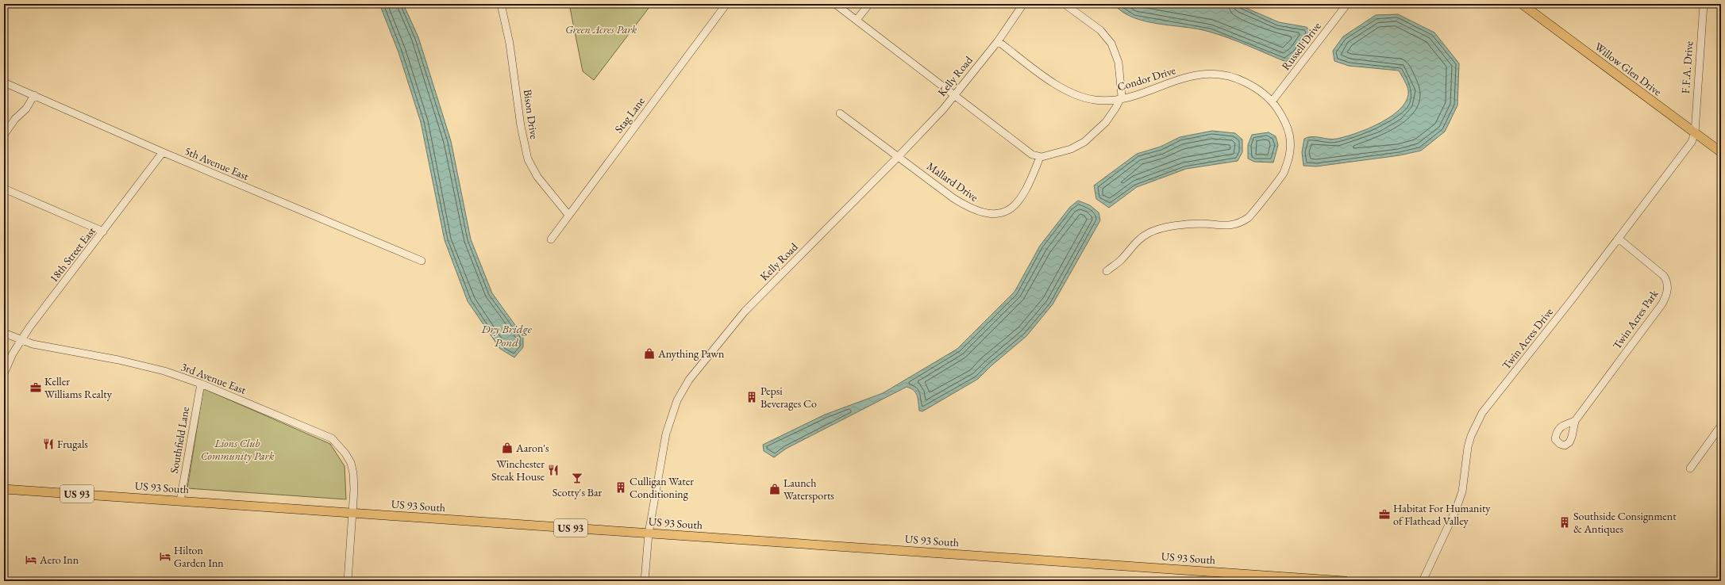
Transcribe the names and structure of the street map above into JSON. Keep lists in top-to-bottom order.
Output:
{
  "streets": {
    "main road": ["Willow Glen Drive", "US 93 South", "US 93"],
    "street": [
      "Russell Drive",
      "F.F.A. Drive",
      "Kelly Road",
      "Condor Drive",
      "Bison Drive",
      "Stag Lane",
      "5th Avenue East",
      "Mallard Drive",
      "18th Street East",
      "Twin Acres Park",
      "Twin Acres Drive",
      "3rd Avenue East",
      "Southfield Lane"
    ]
  },
  "crossings": [
    ["Russell Drive", "Condor Drive"],
    ["F.F.A. Drive", "Willow Glen Drive"],
    ["F.F.A. Drive", "Twin Acres Drive"],
    ["Willow Glen Drive", "Twin Acres Drive"],
    ["Kelly Road", "Condor Drive"],
    ["Kelly Road", "Mallard Drive"],
    ["Kelly Road", "US 93 South"],
    ["Bison Drive", "Stag Lane"],
    ["5th Avenue East", "18th Street East"],
    ["18th Street East", "3rd Avenue East"],
    ["Twin Acres Park", "Twin Acres Drive"],
    ["3rd Avenue East", "Southfield Lane"],
    ["3rd Avenue East", "US 93 South"],
    ["Southfield Lane", "US 93 South"]
  ],
  "water": ["Dry Bridge Pond"],
  "parks": ["Green Acres Park", "Lions Club Community Park"],
  "places": {
    "shop": ["Anything Pawn", "Aaron's", "Launch Watersports"],
    "office": ["Keller Williams Realty", "Habitat For Humanity of Flathead Valley"],
    "building": ["Pepsi Beverages Co", "Culligan Water Conditioning", "Southside Consignment & Antiques"],
    "restaurant": ["Frugals", "Winchester Steak House"],
    "bar": ["Scotty's Bar"],
    "hotel": ["Hilton Garden Inn", "Aero Inn"]
  }
}
